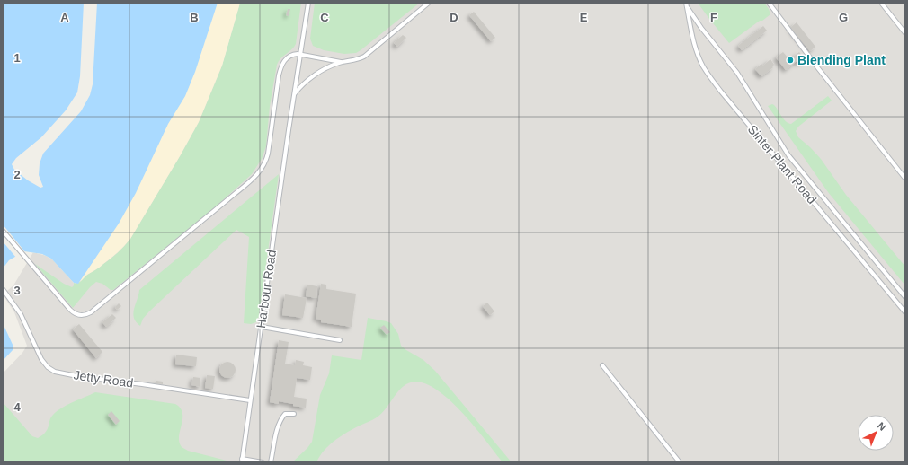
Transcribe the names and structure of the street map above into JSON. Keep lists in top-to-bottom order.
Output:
{
  "streets": {
    "lane": ["Sinter Plant Road", "Harbour Road", "Jetty Road"]
  },
  "crossings": [
    ["Harbour Road", "Jetty Road"]
  ],
  "places": ["Blending Plant"],
  "north": "top right",
  "grid": {
    "columns": [
      "A",
      "B",
      "C",
      "D",
      "E",
      "F",
      "G"
    ],
    "rows": [
      "1",
      "2",
      "3",
      "4"
    ]
  }
}
